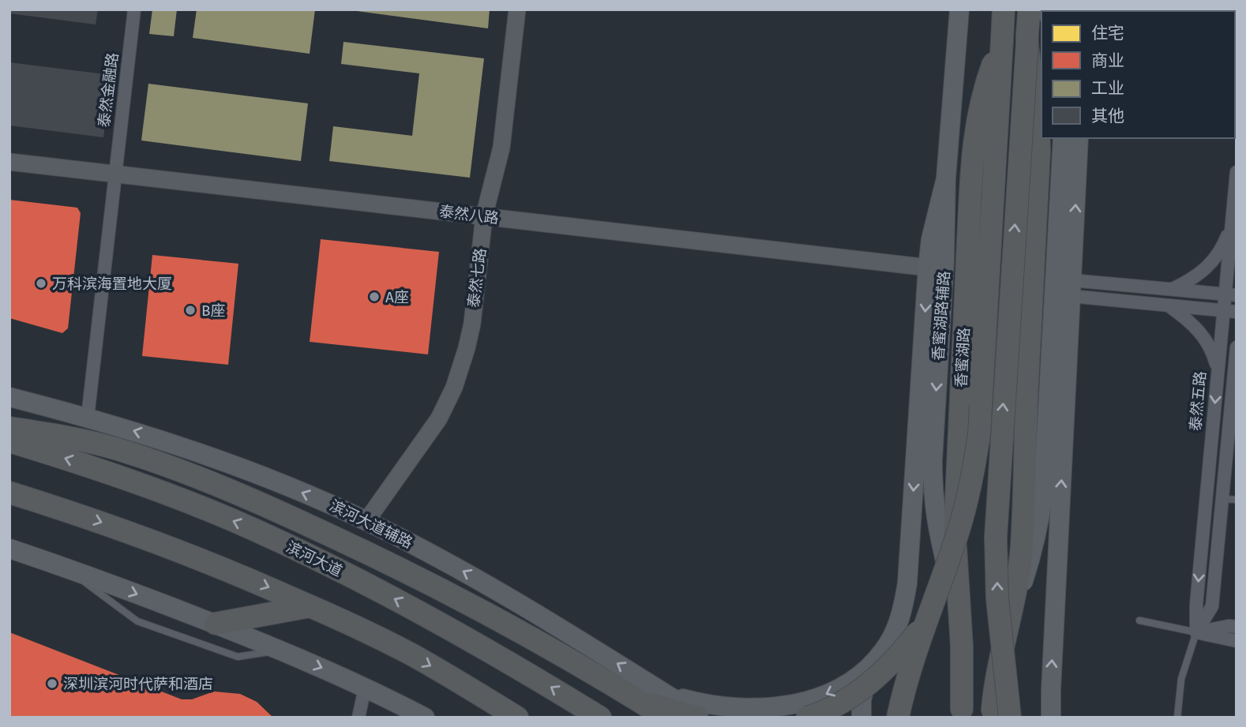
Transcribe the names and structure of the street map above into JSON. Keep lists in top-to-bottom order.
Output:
{
  "streets": {
    "highway": ["香蜜湖路", "滨河大道"],
    "main road": ["香蜜湖路辅路", "滨河大道辅路"],
    "street": [
      "泰然金融路",
      "泰然八路",
      "泰然七路",
      "泰然五路"
    ]
  },
  "crossings": [
    ["泰然金融路", "泰然八路"],
    ["泰然金融路", "滨河大道辅路"],
    ["泰然八路", "泰然七路"],
    ["泰然七路", "滨河大道辅路"],
    ["香蜜湖路辅路", "香蜜湖路"]
  ],
  "places": [
    "万科滨海置地大厦",
    "A座",
    "B座",
    "深圳滨河时代萨和酒店"
  ],
  "legend": [
    "住宅",
    "商业",
    "工业",
    "其他"
  ]
}
